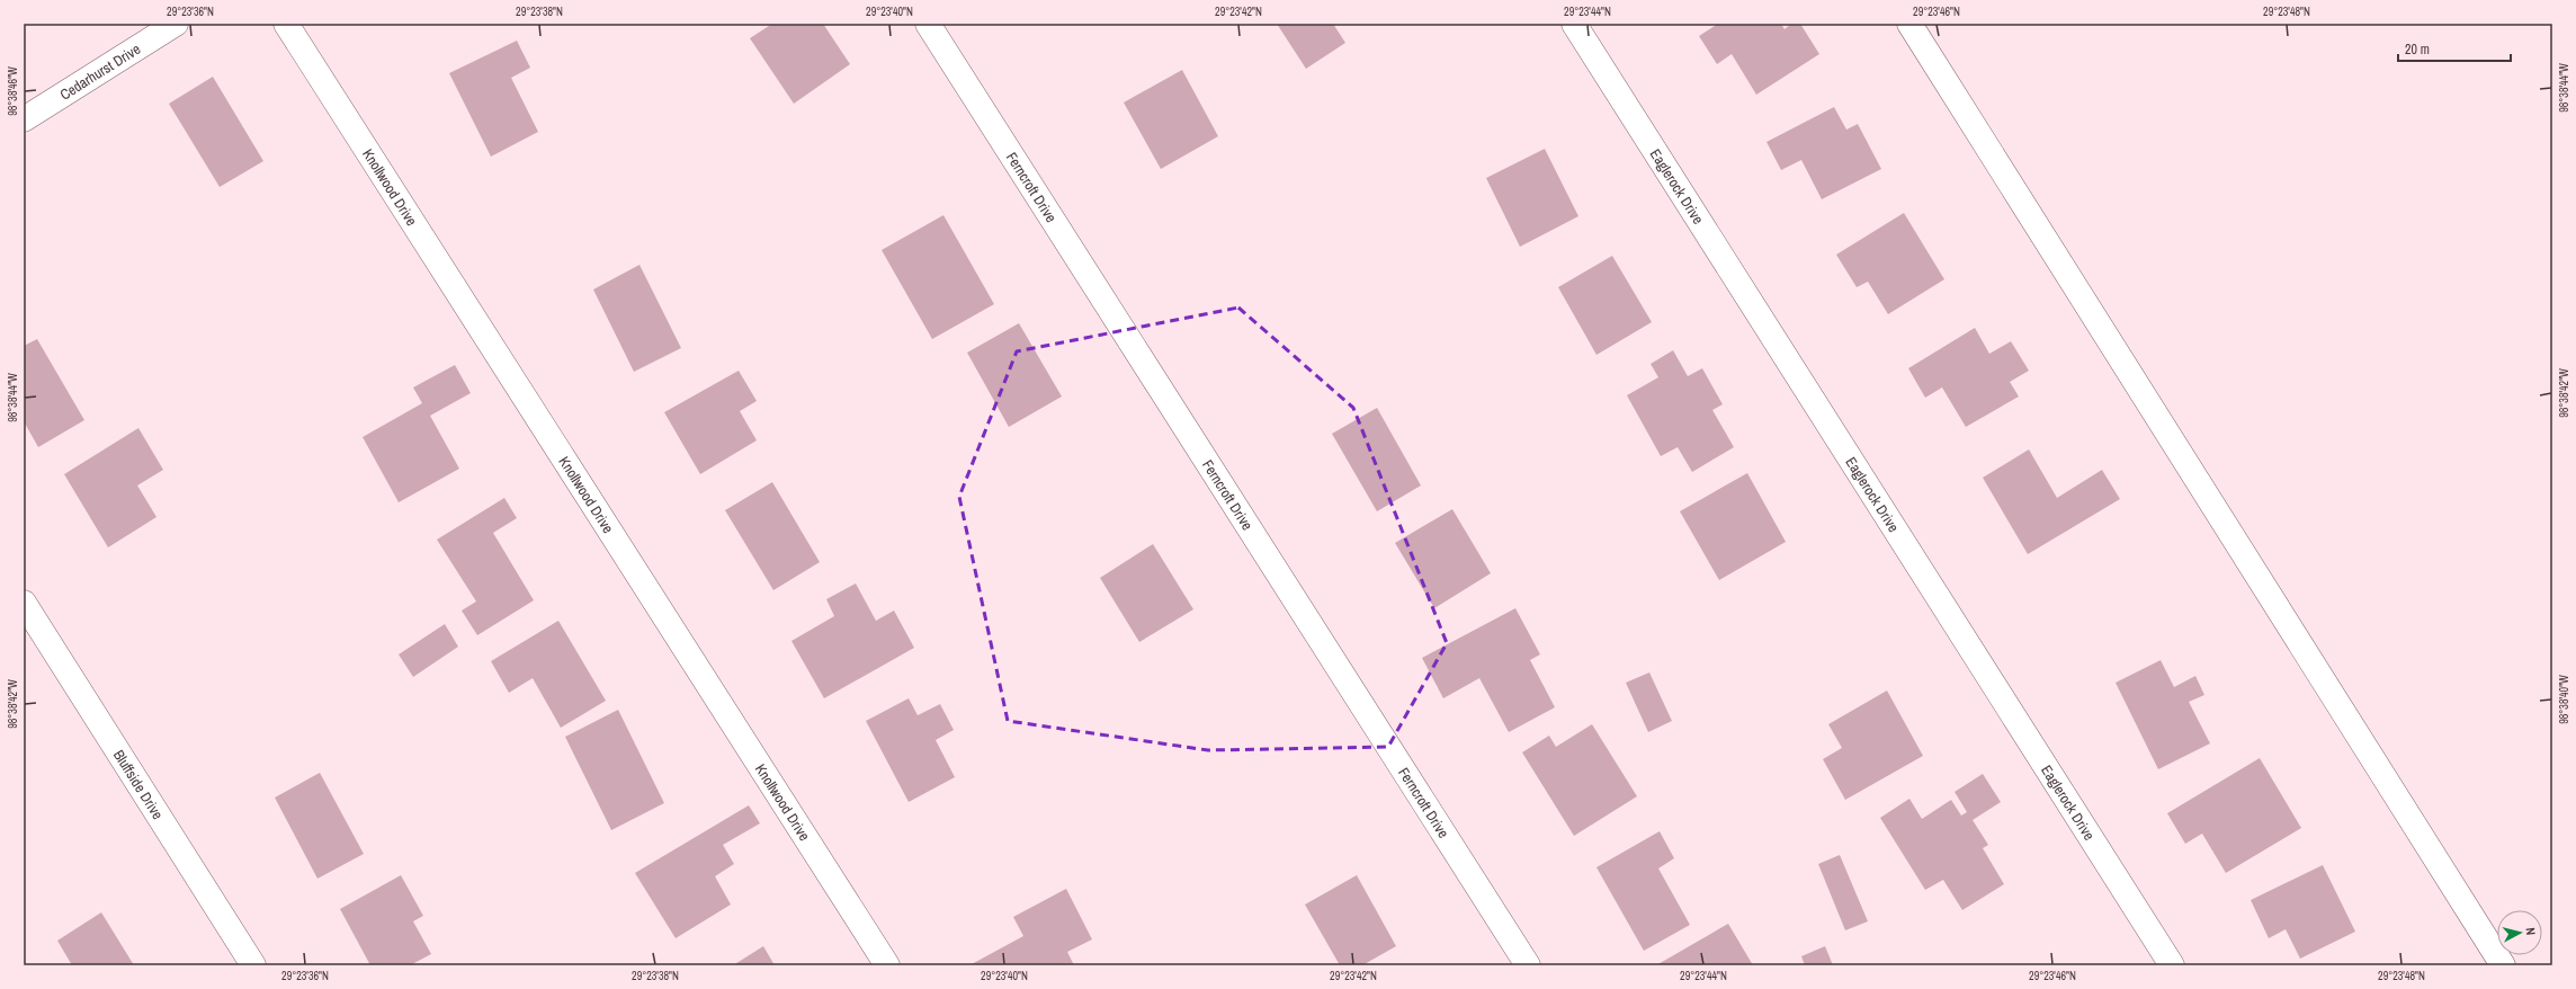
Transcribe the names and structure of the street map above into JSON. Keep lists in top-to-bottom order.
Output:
{
  "streets": {
    "street": [
      "Cedarhurst Drive",
      "Knollwood Drive",
      "Ferncroft Drive",
      "Eaglerock Drive",
      "Bluffside Drive"
    ]
  },
  "scale_bar": "20 m",
  "north": "right",
  "coordinates": [
    "29°23'36\"N",
    "29°23'38\"N",
    "29°23'40\"N",
    "29°23'42\"N",
    "29°23'44\"N",
    "29°23'46\"N",
    "29°23'48\"N",
    "98°38'44\"W",
    "98°38'46\"W",
    "98°38'42\"W",
    "98°38'40\"W"
  ]
}
